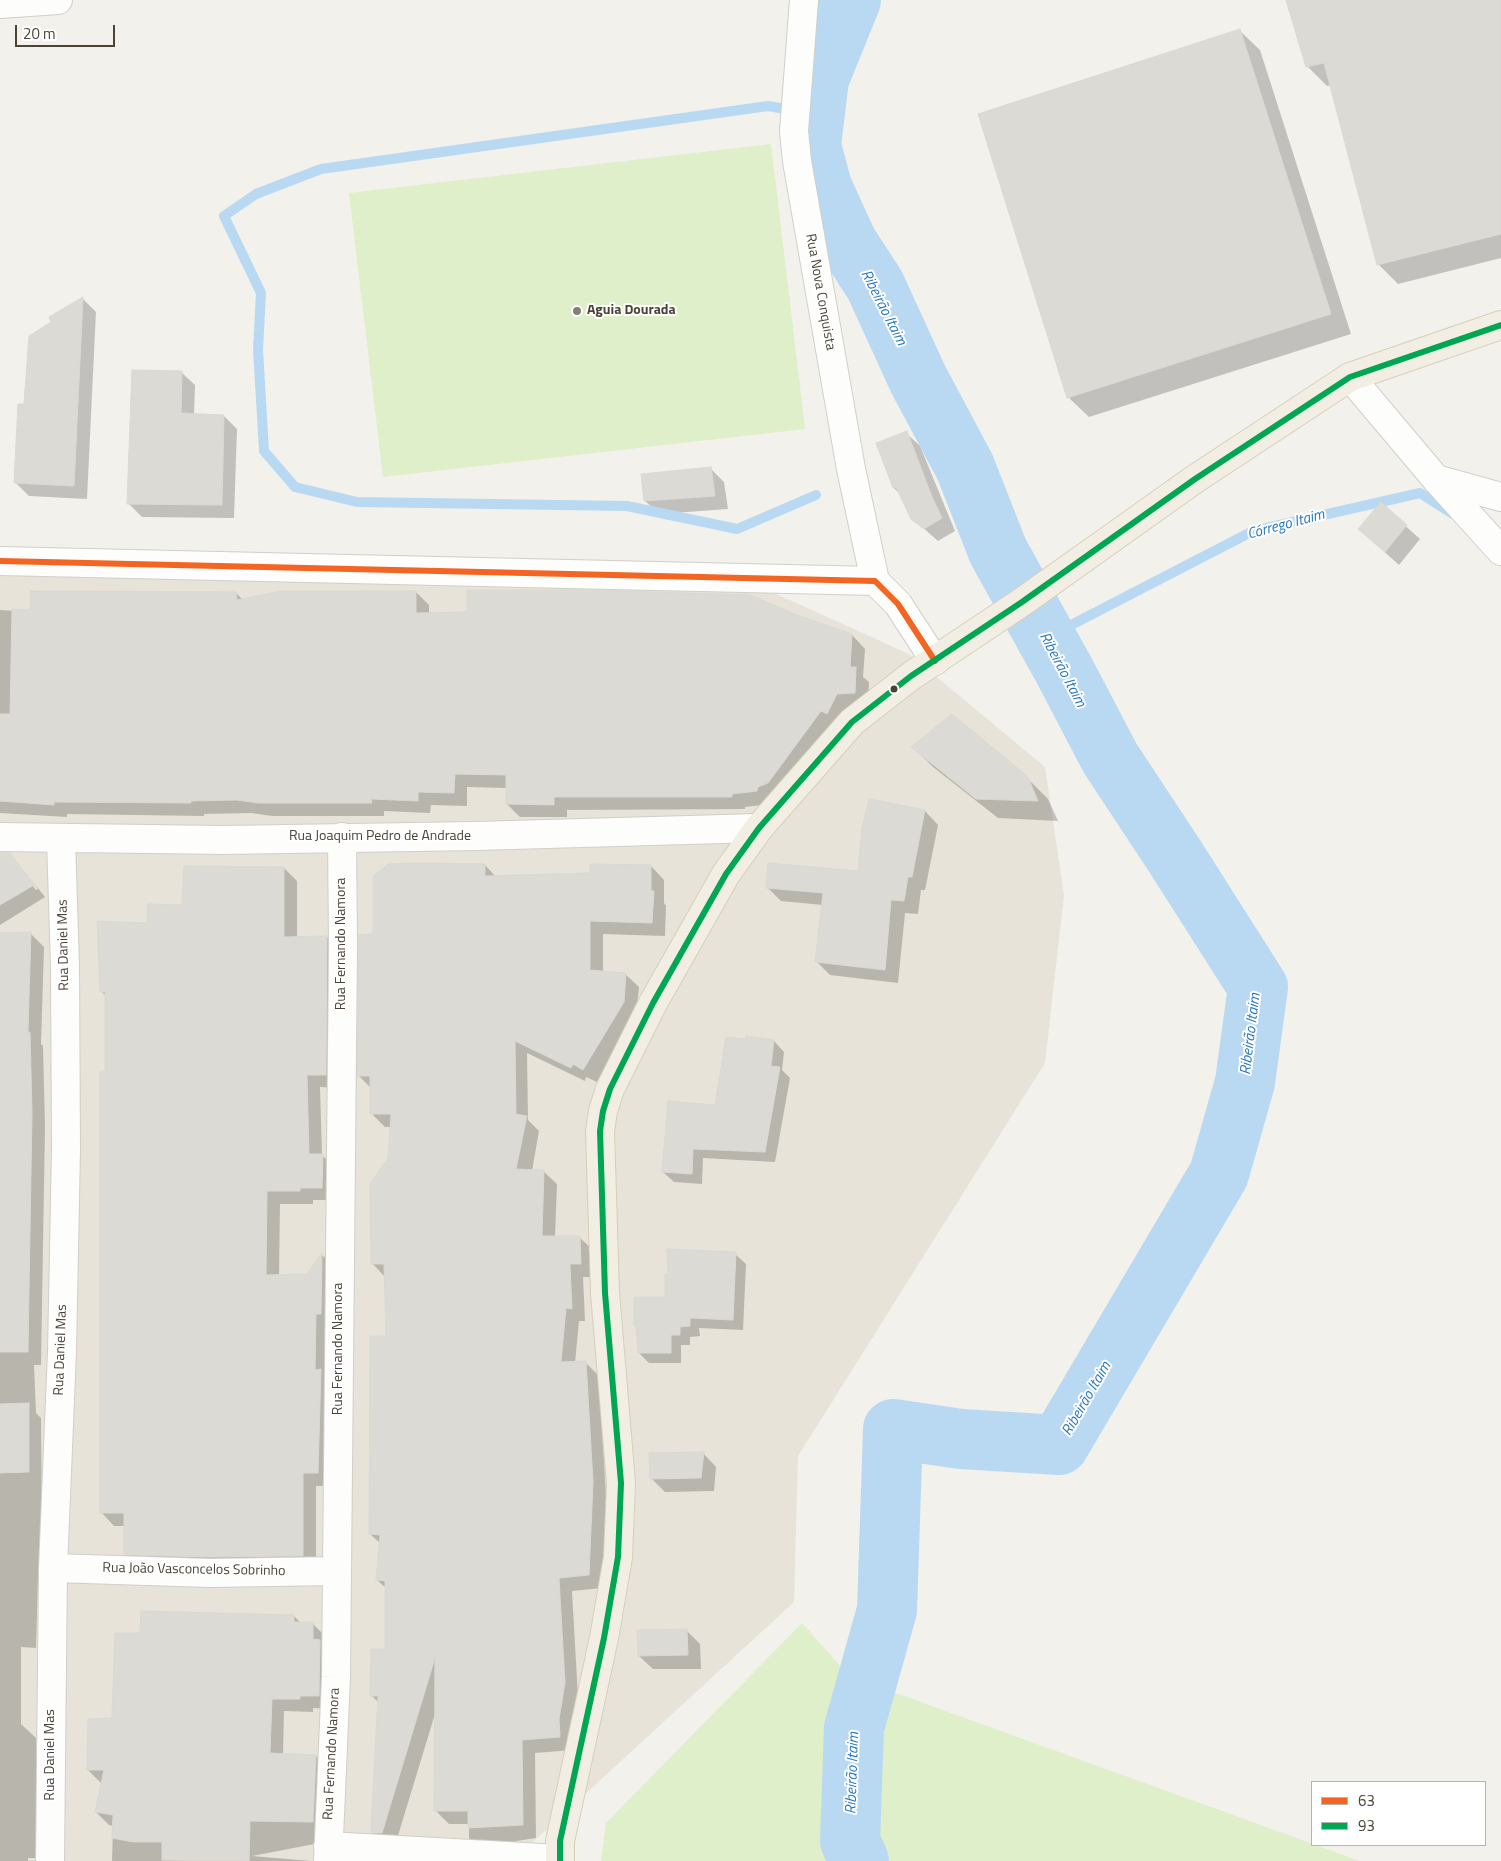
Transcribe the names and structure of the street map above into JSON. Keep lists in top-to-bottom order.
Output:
{
  "streets": {
    "street": [
      "Rua Nova Conquista",
      "Rua Joaquim Pedro de Andrade",
      "Rua Fernando Namora",
      "Rua Daniel Mas",
      "Rua João Vasconcelos Sobrinho"
    ]
  },
  "crossings": [
    ["Rua Joaquim Pedro de Andrade", "Rua Fernando Namora"],
    ["Rua Joaquim Pedro de Andrade", "Rua Daniel Mas"],
    ["Rua Fernando Namora", "Rua João Vasconcelos Sobrinho"],
    ["Rua Daniel Mas", "Rua João Vasconcelos Sobrinho"]
  ],
  "water": ["Ribeirão Itaim", "Córrego Itaim"],
  "places": ["Aguia Dourada"],
  "lines": ["transit line 93", "transit line 63"],
  "legend": ["63", "93"],
  "scale_bar": "20 m"
}
